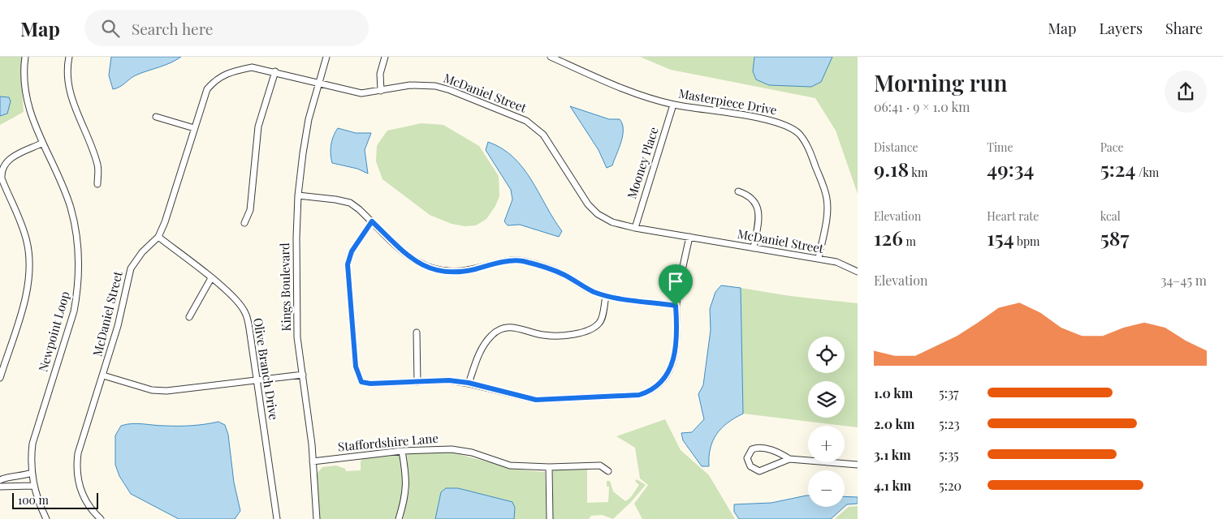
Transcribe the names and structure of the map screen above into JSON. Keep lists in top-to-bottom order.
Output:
{
  "streets": {
    "street": [
      "McDaniel Street",
      "Masterpiece Drive",
      "Mooney Place",
      "Kings Boulevard",
      "Newpoint Loop",
      "Olive Branch Drive",
      "Staffordshire Lane"
    ]
  },
  "crossings": [
    ["McDaniel Street", "Masterpiece Drive"],
    ["McDaniel Street", "Mooney Place"],
    ["McDaniel Street", "Kings Boulevard"],
    ["McDaniel Street", "Olive Branch Drive"],
    ["Masterpiece Drive", "Mooney Place"],
    ["Kings Boulevard", "Staffordshire Lane"]
  ],
  "scale_bar": "100 m",
  "page": {
    "header": "Map",
    "search": "Search here",
    "nav": ["Map", "Layers", "Share"],
    "heading": ["Morning run", "06:41 · 9 × 1.0 km"],
    "stats": [
      ["Distance", "9.18 km"],
      ["Time", "49:34"],
      ["Pace", "5:24 /km"],
      ["Elevation", "126 m"],
      ["Heart rate", "154 bpm"],
      ["kcal", "587"]
    ],
    "chart": ["Elevation", "34–45 m"],
    "map_buttons": ["+", "−"],
    "list": [
      {
        "name": "1.0 km",
        "note": "5:37"
      },
      {
        "name": "2.0 km",
        "note": "5:23"
      },
      {
        "name": "3.1 km",
        "note": "5:35"
      },
      {
        "name": "4.1 km",
        "note": "5:20"
      }
    ],
    "scale": "100 m"
  }
}
